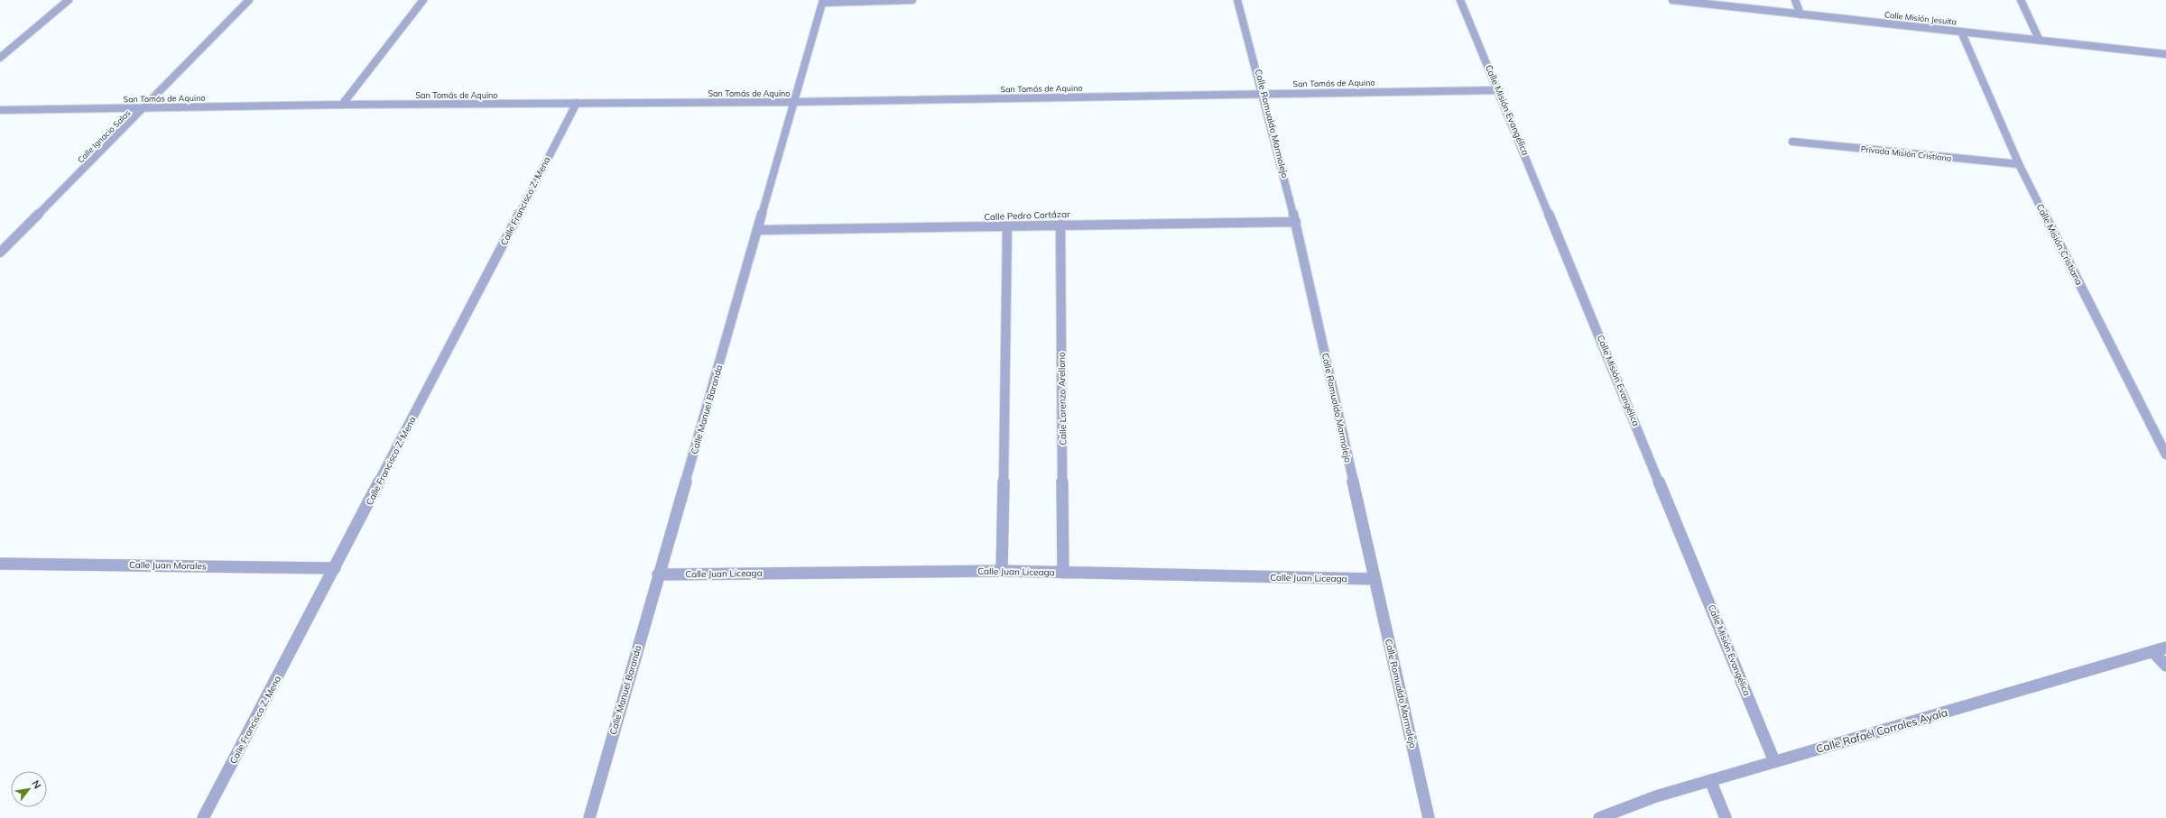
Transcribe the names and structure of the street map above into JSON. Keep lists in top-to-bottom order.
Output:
{
  "streets": {
    "street": [
      "Calle Misión Jesuita",
      "San Tomás de Aquino",
      "Calle Misión Evangélica",
      "Calle Romualdo Marmolejo",
      "Calle Ignacio Salas",
      "Privada Misión Cristiana",
      "Calle Francisco Z. Mena",
      "Calle Pedro Cortázar",
      "Calle Misión Cristiana",
      "Calle Lorenzo Arellano",
      "Calle Manuel Baranda",
      "Calle Juan Morales",
      "Calle Juan Liceaga",
      "Calle Rafaél Corrales Ayala"
    ]
  },
  "crossings": [
    ["Calle Misión Jesuita", "Calle Misión Cristiana"],
    ["San Tomás de Aquino", "Calle Misión Evangélica"],
    ["San Tomás de Aquino", "Calle Romualdo Marmolejo"],
    ["San Tomás de Aquino", "Calle Ignacio Salas"],
    ["San Tomás de Aquino", "Calle Francisco Z. Mena"],
    ["San Tomás de Aquino", "Calle Manuel Baranda"],
    ["Calle Misión Evangélica", "Calle Rafaél Corrales Ayala"],
    ["Calle Romualdo Marmolejo", "Calle Pedro Cortázar"],
    ["Calle Romualdo Marmolejo", "Calle Juan Liceaga"],
    ["Privada Misión Cristiana", "Calle Misión Cristiana"],
    ["Calle Francisco Z. Mena", "Calle Juan Morales"],
    ["Calle Pedro Cortázar", "Calle Lorenzo Arellano"],
    ["Calle Pedro Cortázar", "Calle Manuel Baranda"],
    ["Calle Lorenzo Arellano", "Calle Juan Liceaga"],
    ["Calle Manuel Baranda", "Calle Juan Liceaga"]
  ],
  "north": "top right"
}
